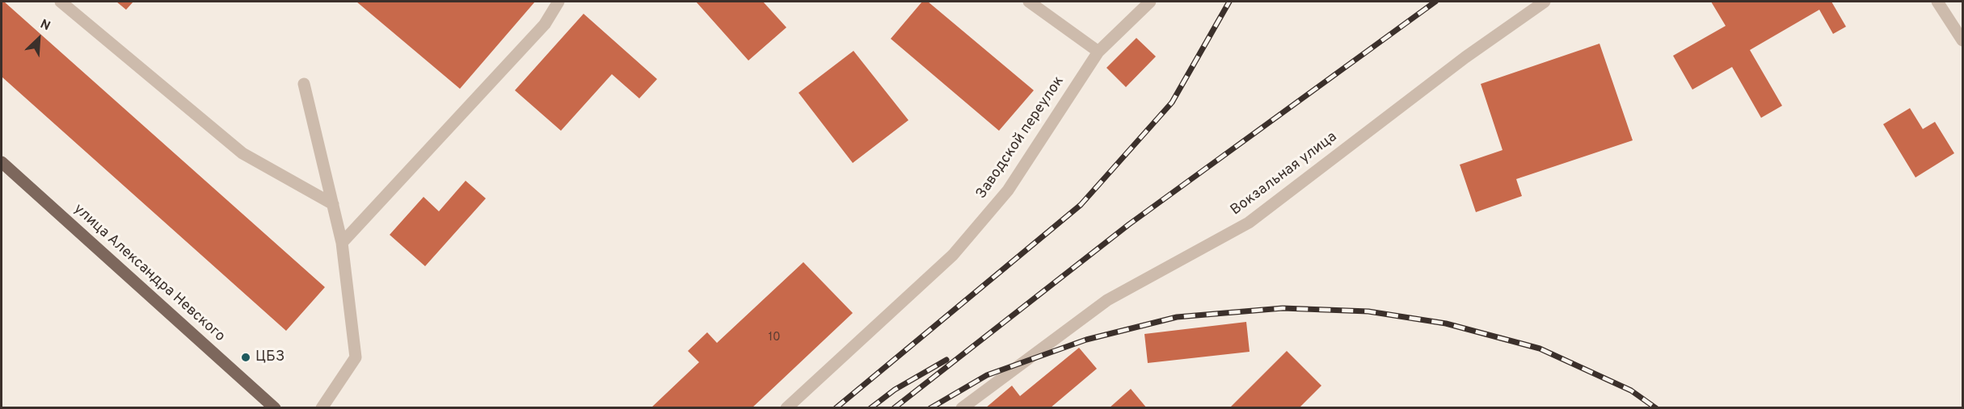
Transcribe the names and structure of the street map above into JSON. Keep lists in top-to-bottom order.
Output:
{
  "streets": {
    "main road": ["улица Александра Невского"],
    "street": ["Заводской переулок", "Вокзальная улица"]
  },
  "places": ["ЦБЗ"],
  "house_numbers": ["10"],
  "north": "top right"
}
